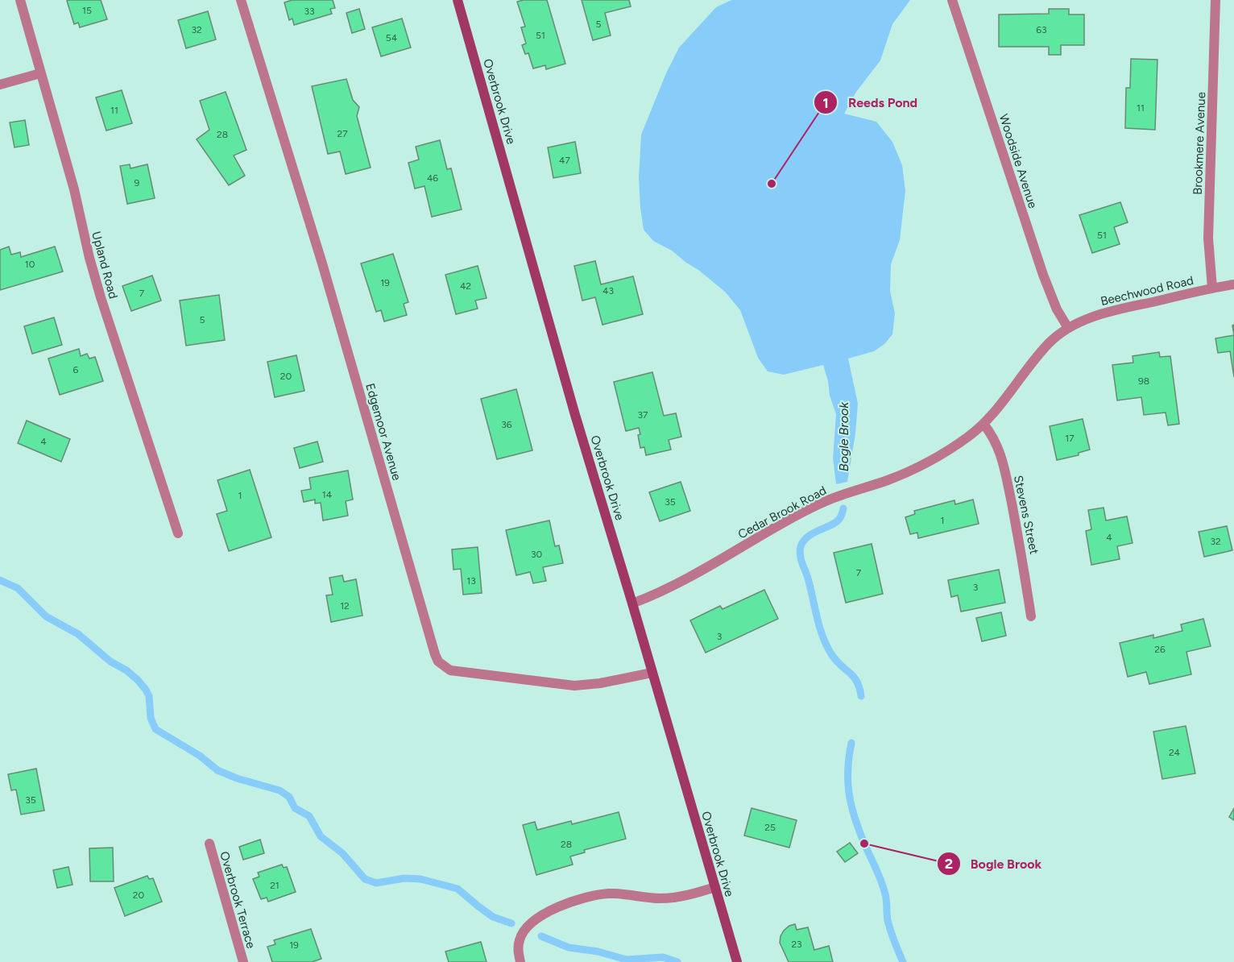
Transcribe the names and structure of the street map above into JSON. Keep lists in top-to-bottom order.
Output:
{
  "streets": {
    "street": [
      "Overbrook Drive",
      "Brookmere Avenue",
      "Woodside Avenue",
      "Upland Road",
      "Beechwood Road",
      "Edgemoor Avenue",
      "Cedar Brook Road",
      "Stevens Street",
      "Overbrook Terrace"
    ]
  },
  "crossings": [
    ["Overbrook Drive", "Edgemoor Avenue"],
    ["Overbrook Drive", "Cedar Brook Road"],
    ["Brookmere Avenue", "Beechwood Road"],
    ["Woodside Avenue", "Beechwood Road"],
    ["Woodside Avenue", "Cedar Brook Road"],
    ["Beechwood Road", "Cedar Brook Road"],
    ["Cedar Brook Road", "Stevens Street"]
  ],
  "water": ["Bogle Brook"],
  "places": ["Reeds Pond", "Bogle Brook"],
  "house_numbers": [
    "15",
    "33",
    "5",
    "32",
    "63",
    "51",
    "54",
    "11",
    "11",
    "27",
    "28",
    "47",
    "46",
    "9",
    "51",
    "10",
    "19",
    "42",
    "43",
    "7",
    "5",
    "6",
    "20",
    "98",
    "37",
    "36",
    "17",
    "4",
    "14",
    "1",
    "35",
    "1",
    "4",
    "32",
    "30",
    "7",
    "13",
    "3",
    "12",
    "3",
    "26",
    "24",
    "35",
    "25",
    "28",
    "21",
    "20",
    "23",
    "19"
  ]
}
